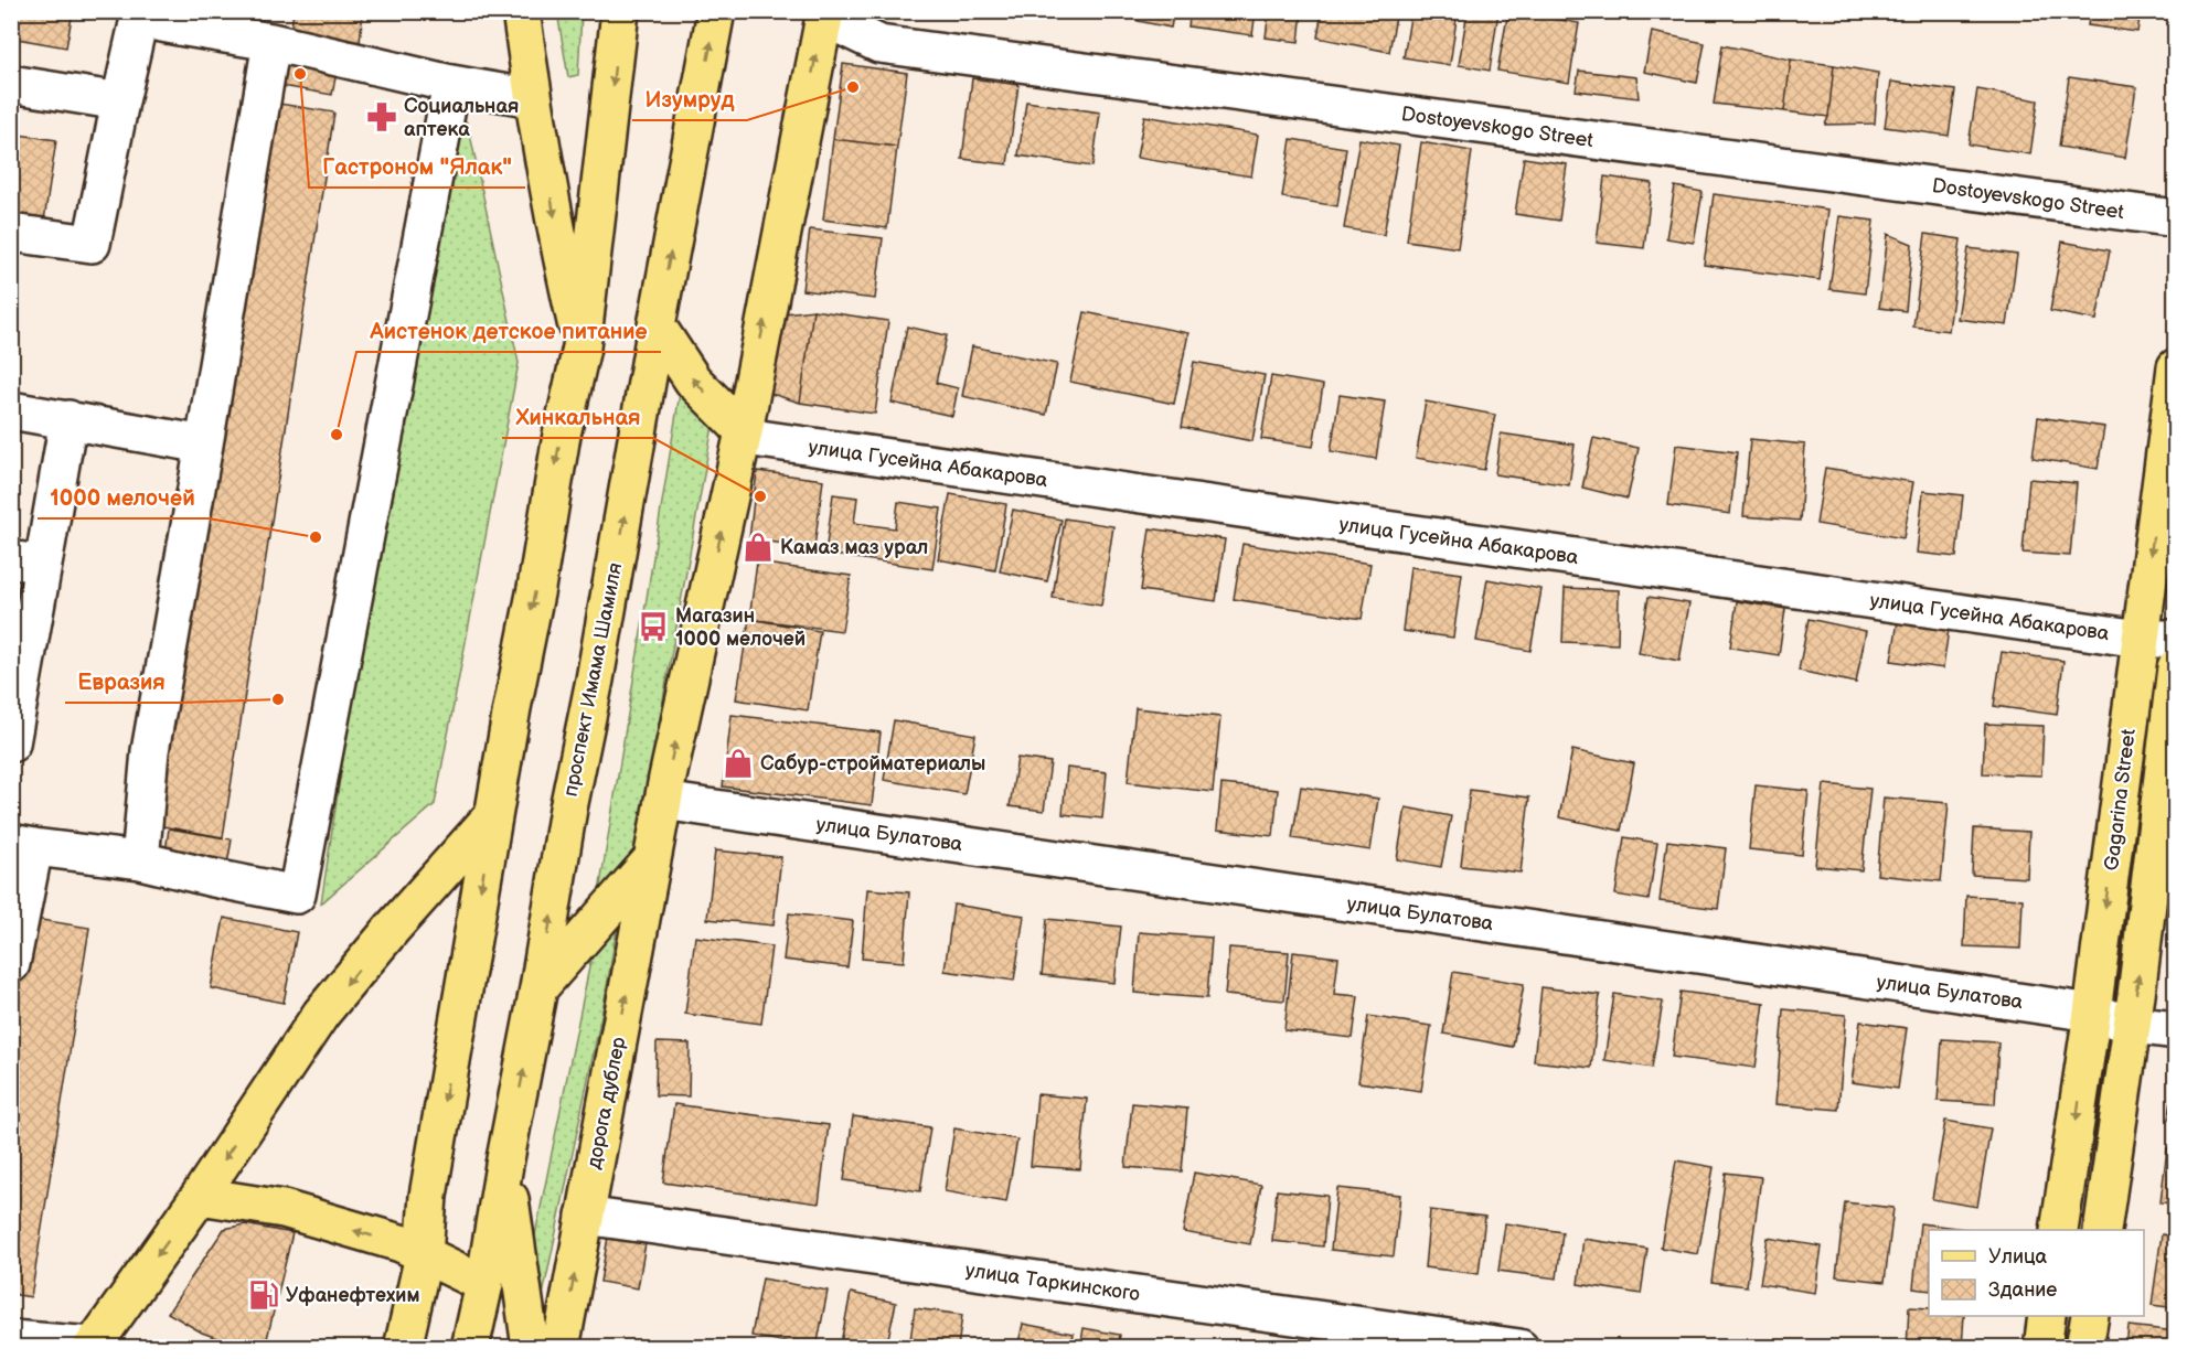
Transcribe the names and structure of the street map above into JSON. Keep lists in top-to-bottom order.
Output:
{
  "streets": {
    "main road": ["проспект Имама Шамиля", "Gagarina Street", "дорога дублер"],
    "street": [
      "Dostoyevskogo Street",
      "улица Гусейна Абакарова",
      "улица Булатова",
      "улица Таркинского"
    ]
  },
  "crossings": [
    ["улица Гусейна Абакарова", "Gagarina Street"],
    ["Gagarina Street", "улица Булатова"],
    ["дорога дублер", "улица Таркинского"]
  ],
  "places": {
    "other": [
      "Гастроном \"Ялак\"",
      "Изумруд",
      "Аистенок детское питание",
      "Хинкальная",
      "1000 мелочей",
      "Евразия"
    ],
    "pharmacy": ["Социальная аптека"],
    "shop": ["Камаз маз урал", "Сабур-стройматериалы"],
    "bus stop": ["Магазин 1000 мелочей"],
    "fuel station": ["Уфанефтехим"]
  },
  "legend": ["Улица", "Здание"]
}
